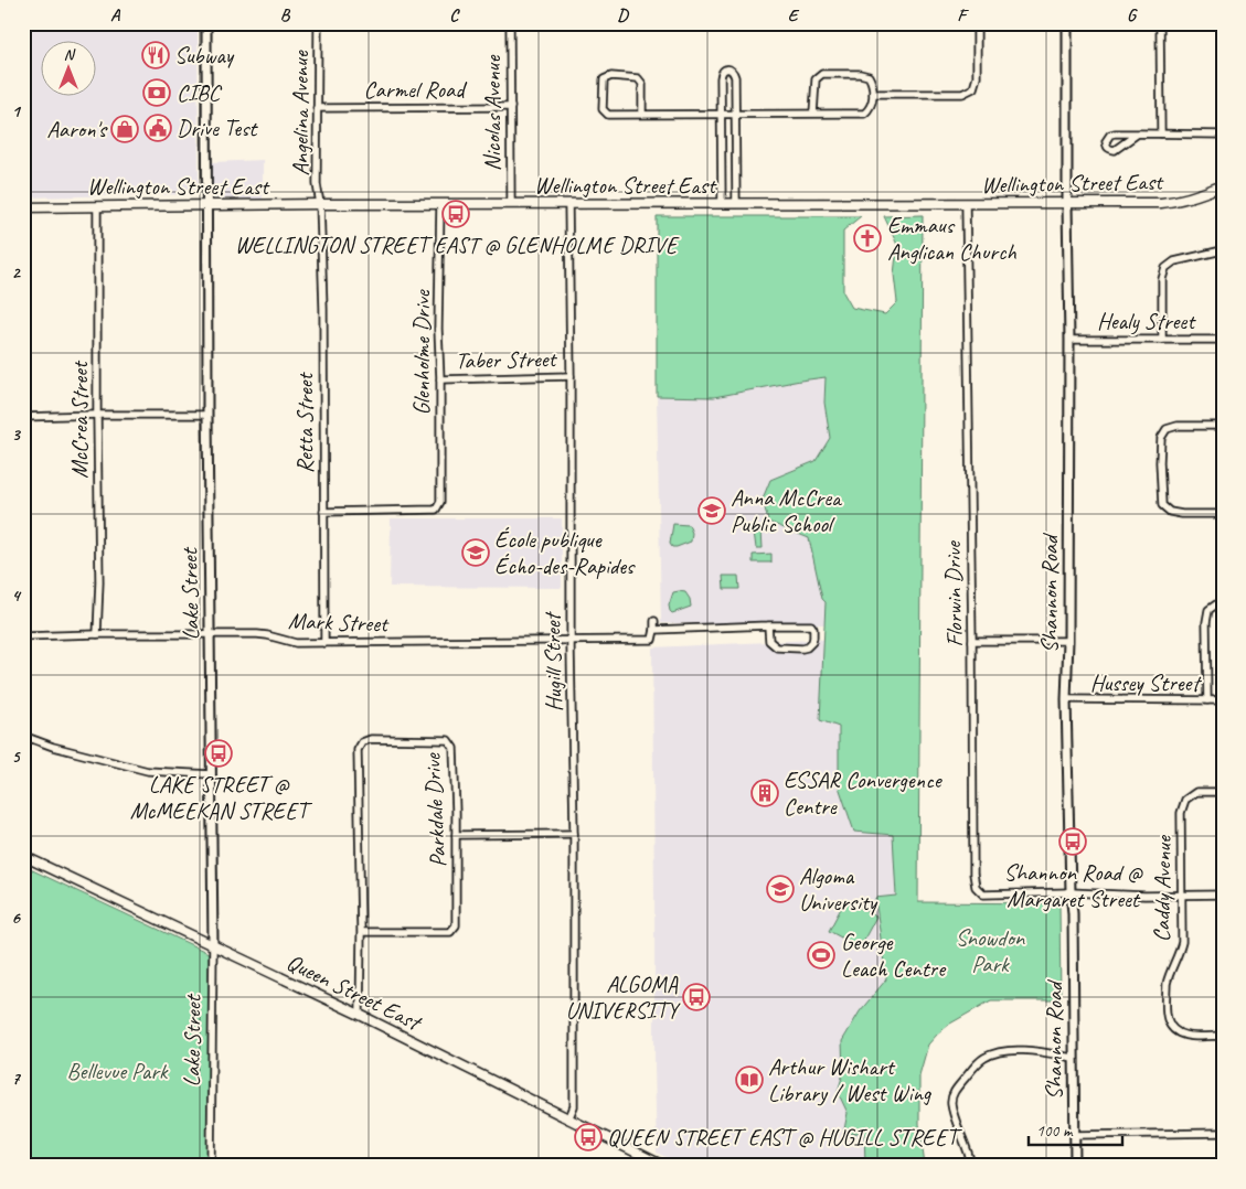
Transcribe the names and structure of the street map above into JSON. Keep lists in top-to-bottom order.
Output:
{
  "streets": {
    "main road": ["Wellington Street East", "Queen Street East"],
    "street": [
      "Carmel Road",
      "Angelina Avenue",
      "Nicolas Avenue",
      "Healy Street",
      "Glenholme Drive",
      "Taber Street",
      "McCrea Street",
      "Retta Street",
      "Lake Street",
      "Florwin Drive",
      "Shannon Road",
      "Mark Street",
      "Hugill Street",
      "Hussey Street",
      "Parkdale Drive",
      "Caddy Avenue"
    ]
  },
  "crossings": [
    ["Carmel Road", "Angelina Avenue"],
    ["Carmel Road", "Nicolas Avenue"],
    ["Angelina Avenue", "Wellington Street East"],
    ["Angelina Avenue", "Retta Street"],
    ["Nicolas Avenue", "Wellington Street East"],
    ["Wellington Street East", "Glenholme Drive"],
    ["Wellington Street East", "McCrea Street"],
    ["Wellington Street East", "Retta Street"],
    ["Wellington Street East", "Lake Street"],
    ["Wellington Street East", "Florwin Drive"],
    ["Wellington Street East", "Shannon Road"],
    ["Wellington Street East", "Hugill Street"],
    ["Healy Street", "Shannon Road"],
    ["Glenholme Drive", "Taber Street"],
    ["Glenholme Drive", "Retta Street"],
    ["Taber Street", "Hugill Street"],
    ["McCrea Street", "Mark Street"],
    ["Retta Street", "Mark Street"],
    ["Lake Street", "Mark Street"],
    ["Lake Street", "Queen Street East"],
    ["Florwin Drive", "Shannon Road"],
    ["Florwin Drive", "Caddy Avenue"],
    ["Shannon Road", "Hussey Street"],
    ["Mark Street", "Hugill Street"],
    ["Hugill Street", "Queen Street East"],
    ["Parkdale Drive", "Queen Street East"]
  ],
  "parks": ["Snowdon Park", "Bellevue Park"],
  "places": {
    "restaurant": ["Subway"],
    "bank": ["CIBC"],
    "public building": ["Drive Test"],
    "shop": ["Aaron's"],
    "bus stop": [
      "WELLINGTON STREET EAST @ GLENHOLME DRIVE",
      "LAKE STREET @ McMEEKAN STREET",
      "Shannon Road @ Margaret Street",
      "ALGOMA UNIVERSITY",
      "QUEEN STREET EAST @ HUGILL STREET"
    ],
    "church": ["Emmaus Anglican Church"],
    "school or university": ["Anna McCrea Public School", "École publique Écho-des-Rapides", "Algoma University"],
    "building": ["ESSAR Convergence Centre"],
    "sports": ["George Leach Centre"],
    "library": ["Arthur Wishart Library / West Wing"]
  },
  "scale_bar": "100 m",
  "north": "top",
  "grid": {
    "columns": [
      "A",
      "B",
      "C",
      "D",
      "E",
      "F",
      "G"
    ],
    "rows": [
      "1",
      "2",
      "3",
      "4",
      "5",
      "6",
      "7"
    ]
  }
}
